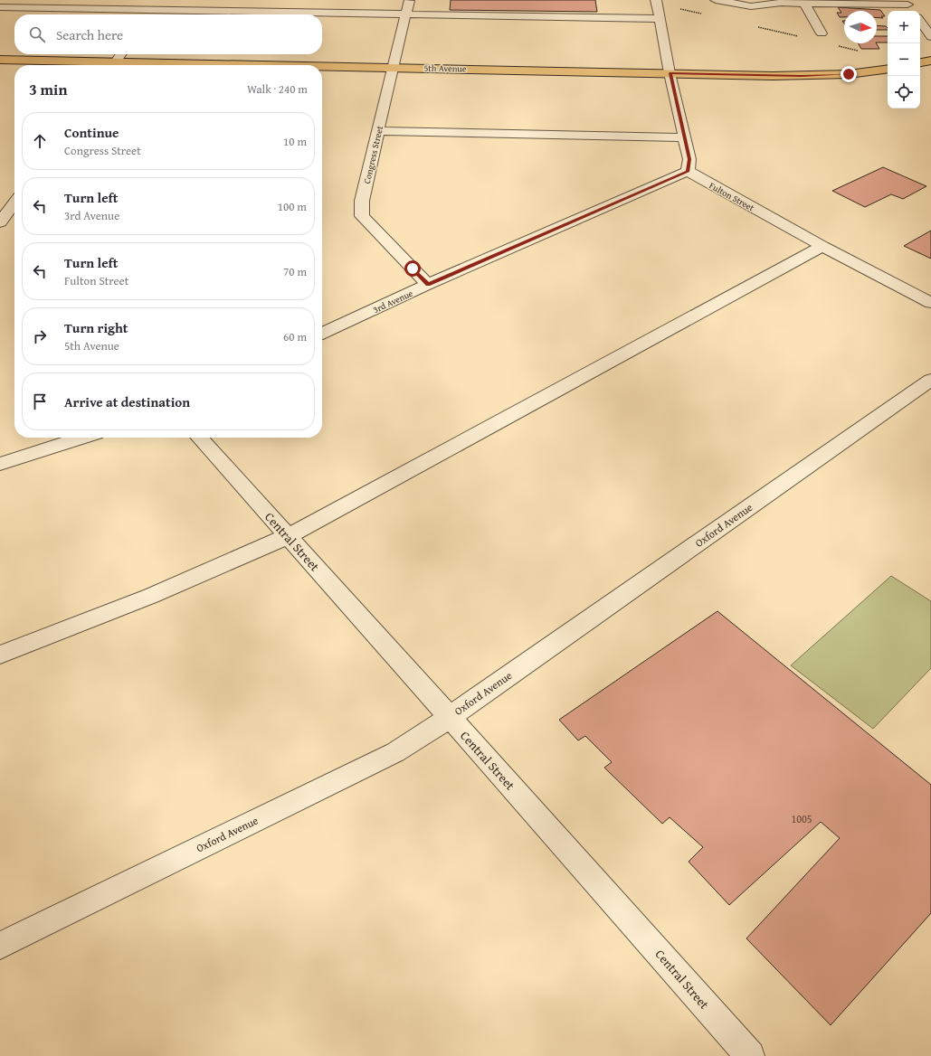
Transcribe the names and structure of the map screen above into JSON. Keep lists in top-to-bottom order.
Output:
{
  "streets": {
    "main road": ["5th Avenue"],
    "street": [
      "Congress Street",
      "Fulton Street",
      "3rd Avenue",
      "Oxford Avenue",
      "Central Street"
    ]
  },
  "crossings": [
    ["5th Avenue", "Congress Street"],
    ["Congress Street", "3rd Avenue"],
    ["Fulton Street", "3rd Avenue"],
    ["Oxford Avenue", "Central Street"]
  ],
  "house_numbers": ["1005"],
  "north": "right",
  "page": {
    "map_buttons": ["+", "−"],
    "search": "Search here",
    "heading": ["3 min", "Walk · 240 m"],
    "list": [
      ["Continue", "Congress Street", "10 m"],
      ["Turn left", "3rd Avenue", "100 m"],
      ["Turn left", "Fulton Street", "70 m"],
      ["Turn right", "5th Avenue", "60 m"],
      "Arrive at destination"
    ]
  }
}
